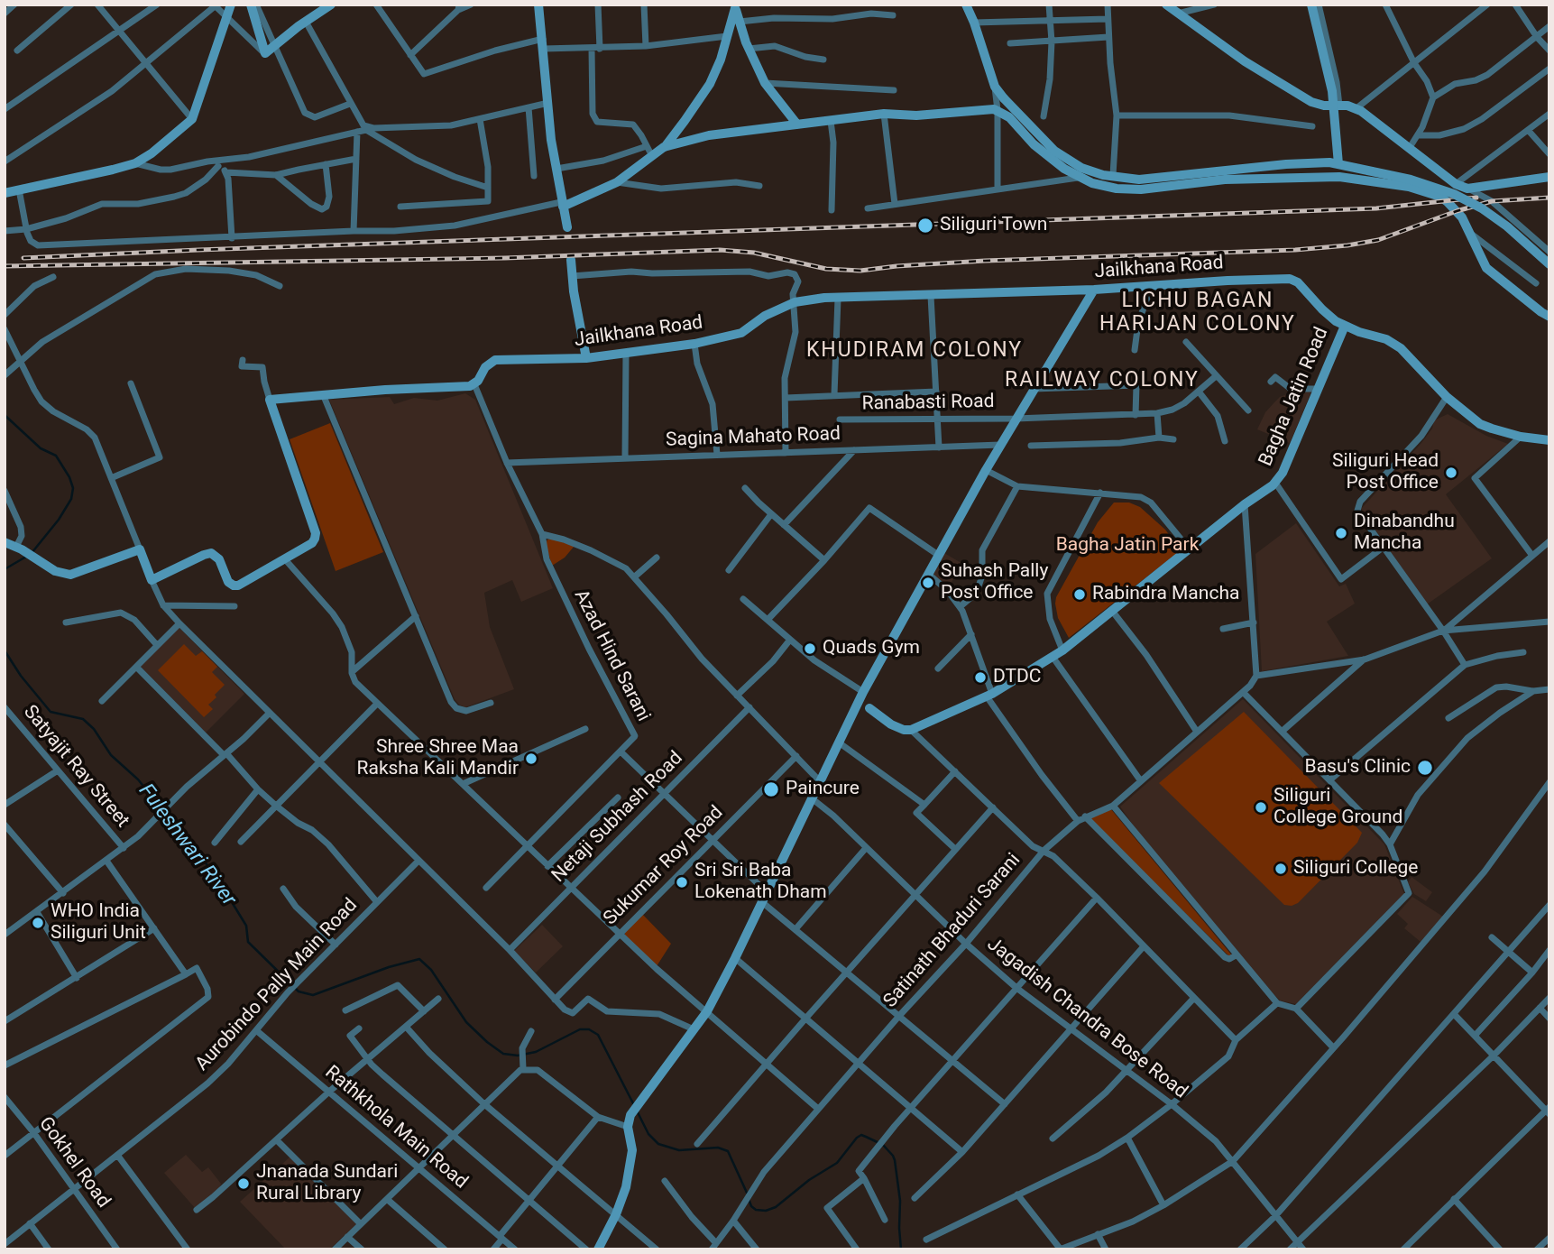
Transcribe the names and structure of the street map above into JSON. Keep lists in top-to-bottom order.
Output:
{
  "streets": {
    "street": [
      "Jailkhana Road",
      "Bagha Jatin Road",
      "Ranabasti Road",
      "Sagina Mahato Road",
      "Azad Hind Sarani",
      "Satyajit Ray Street",
      "Netaji Subhash Road",
      "Sukumar Roy Road",
      "Satinath Bhaduri Sarani",
      "Aurobindo Pally Main Road",
      "Jagadish Chandra Bose Road",
      "Rathkhola Main Road",
      "Gokhel Road"
    ]
  },
  "crossings": [
    ["Jailkhana Road", "Bagha Jatin Road"],
    ["Satinath Bhaduri Sarani", "Jagadish Chandra Bose Road"],
    ["Aurobindo Pally Main Road", "Rathkhola Main Road"],
    ["Aurobindo Pally Main Road", "Gokhel Road"]
  ],
  "districts": ["LICHU BAGAN HARIJAN COLONY", "KHUDIRAM COLONY", "RAILWAY COLONY"],
  "water": ["Fuleshwari River"],
  "parks": ["Bagha Jatin Park"],
  "places": [
    "Siliguri Town",
    "Siliguri Head Post Office",
    "Dinabandhu Mancha",
    "Suhash Pally Post Office",
    "Rabindra Mancha",
    "Quads Gym",
    "DTDC",
    "Shree Shree Maa Raksha Kali Mandir",
    "Basu's Clinic",
    "Paincure",
    "Siliguri College Ground",
    "Siliguri College",
    "Sri Sri Baba Lokenath Dham",
    "WHO India Siliguri Unit",
    "Jnanada Sundari Rural Library"
  ]
}
